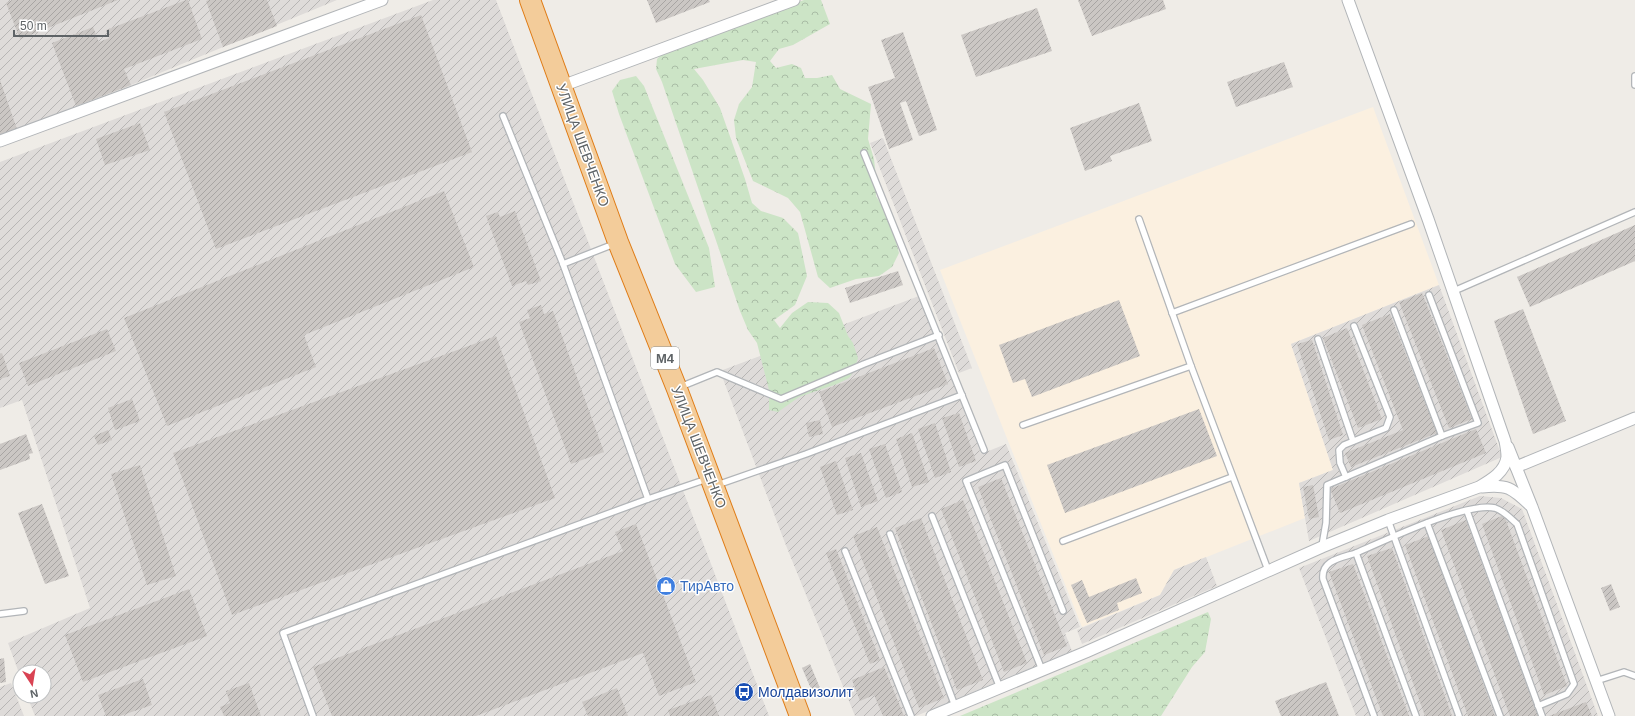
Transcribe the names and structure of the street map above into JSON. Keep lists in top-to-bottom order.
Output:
{
  "streets": {
    "highway": ["УЛИЦА ШЕВЧЕНКО", "M4"]
  },
  "places": {
    "shop": ["ТирАвто"],
    "bus stop": ["Молдавизолит"]
  },
  "scale_bar": "50 m",
  "north": "bottom"
}
